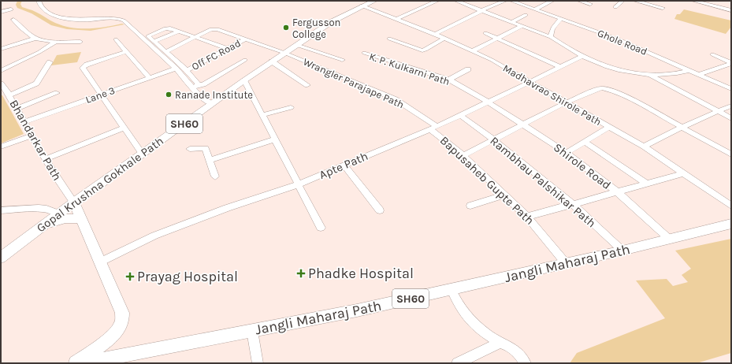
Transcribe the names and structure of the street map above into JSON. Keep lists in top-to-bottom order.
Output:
{
  "streets": {
    "main road": ["SH60", "Gopal Krushna Gokhale Path", "Jangli Maharaj Path"],
    "street": [
      "Ghole Road",
      "Off FC Road",
      "K. P. Kulkarni Path",
      "Wrangler Parajape Path",
      "Lane 3",
      "Madhavrao Shirole Path",
      "Bhandarkar Path",
      "Apte Path",
      "Shirole Road",
      "Bapusaheb Gupte Path",
      "Rambhau Palshikar Path"
    ]
  },
  "crossings": [
    ["Off FC Road", "Wrangler Parajape Path"],
    ["K. P. Kulkarni Path", "Apte Path"],
    ["K. P. Kulkarni Path", "Shirole Road"],
    ["Wrangler Parajape Path", "Apte Path"],
    ["Wrangler Parajape Path", "Bapusaheb Gupte Path"],
    ["Wrangler Parajape Path", "Gopal Krushna Gokhale Path"],
    ["Lane 3", "Bhandarkar Path"],
    ["Madhavrao Shirole Path", "Apte Path"],
    ["Madhavrao Shirole Path", "Gopal Krushna Gokhale Path"],
    ["Bhandarkar Path", "Gopal Krushna Gokhale Path"],
    ["Apte Path", "Shirole Road"],
    ["Apte Path", "Bapusaheb Gupte Path"],
    ["Apte Path", "Rambhau Palshikar Path"],
    ["Shirole Road", "Jangli Maharaj Path"],
    ["Bapusaheb Gupte Path", "Jangli Maharaj Path"],
    ["Rambhau Palshikar Path", "Jangli Maharaj Path"]
  ],
  "places": {
    "other": ["Fergusson College", "Ranade Institute"],
    "health": ["Phadke Hospital", "Prayag Hospital"]
  }
}
